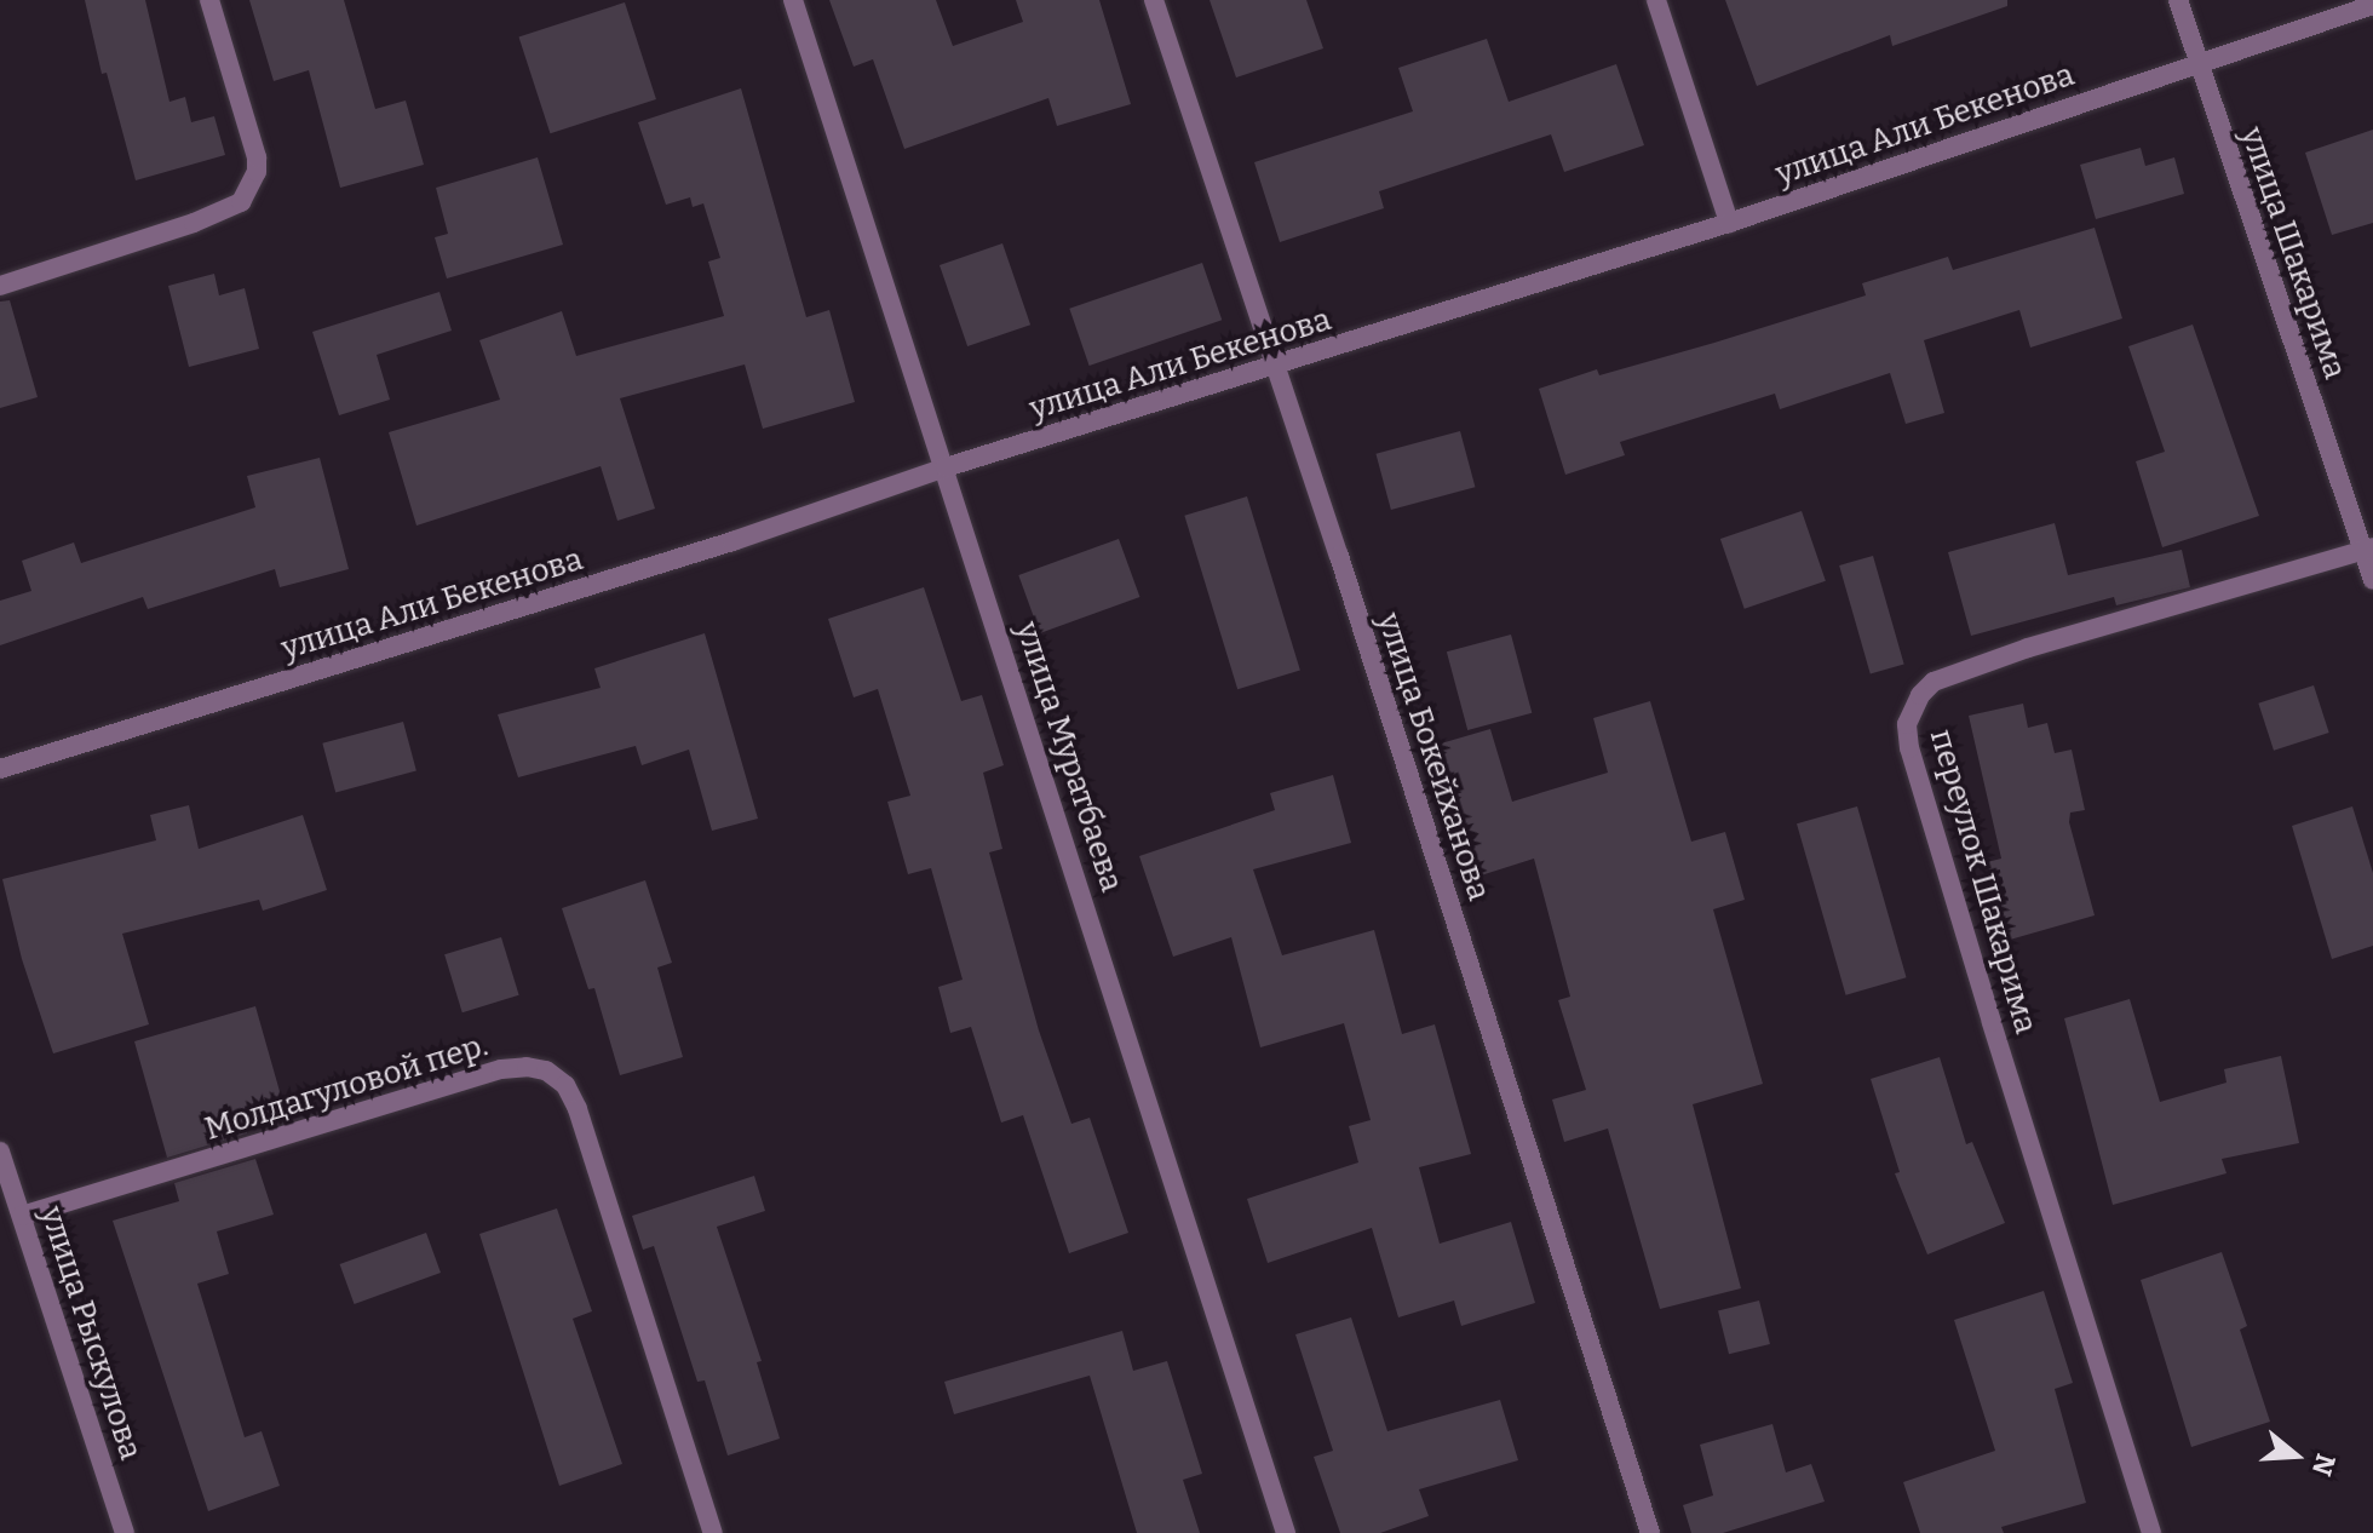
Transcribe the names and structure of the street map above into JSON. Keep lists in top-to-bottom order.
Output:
{
  "streets": {
    "street": [
      "улица Али Бекенова",
      "улица Шакарима",
      "улица Муратбаева",
      "улица Бокейханова",
      "переулок Шакарима",
      "Молдагуловой пер.",
      "улица Рыскулова"
    ]
  },
  "crossings": [
    ["улица Али Бекенова", "улица Шакарима"],
    ["улица Али Бекенова", "улица Муратбаева"],
    ["улица Али Бекенова", "улица Бокейханова"],
    ["улица Шакарима", "переулок Шакарима"],
    ["Молдагуловой пер.", "улица Рыскулова"]
  ],
  "north": "right"
}
